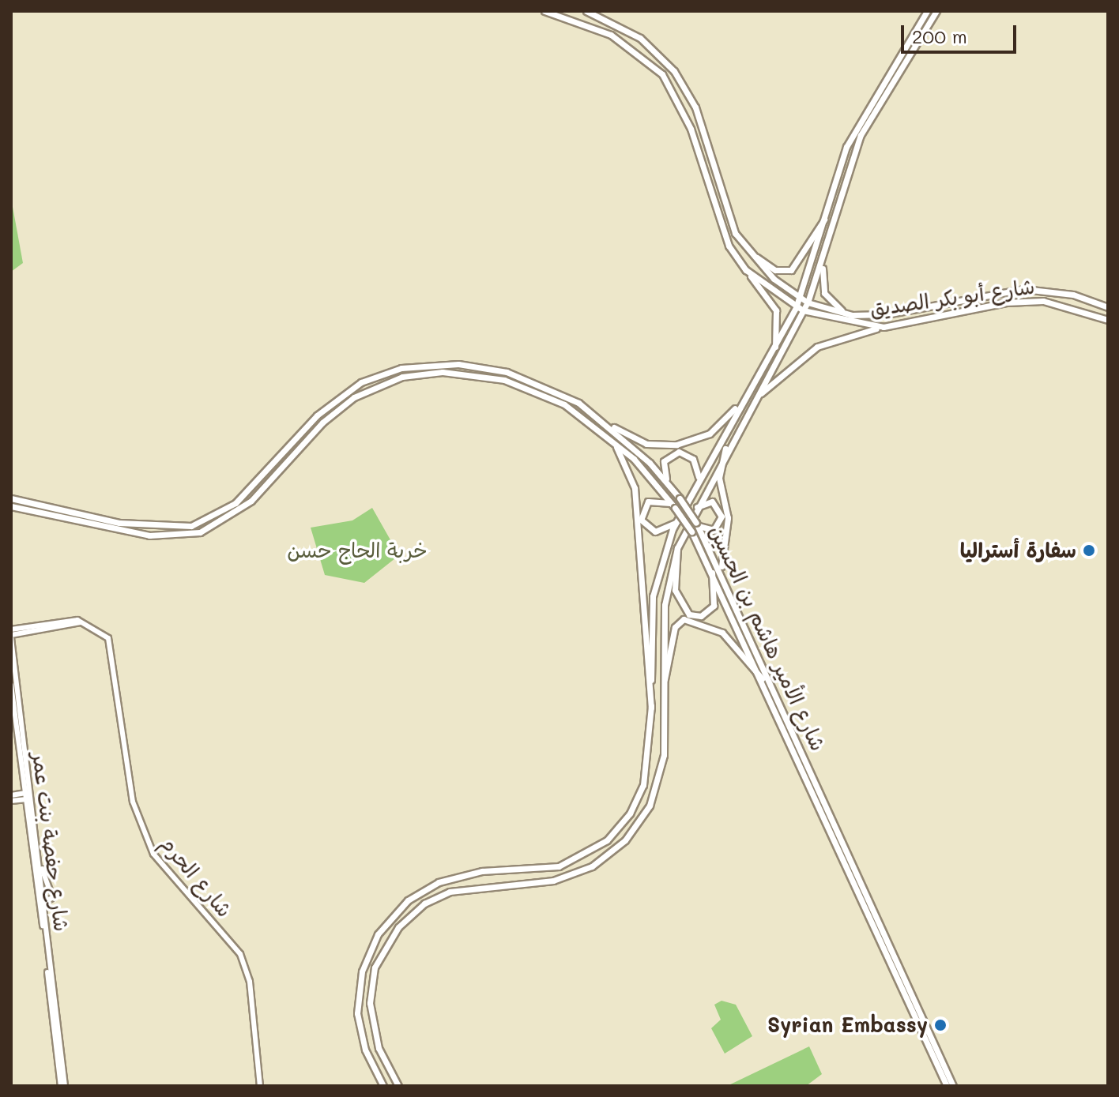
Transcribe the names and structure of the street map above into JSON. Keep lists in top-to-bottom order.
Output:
{
  "streets": {
    "main road": ["شارع أبو بكر الصديق", "شارع الأمير هاشم بن الحسين"],
    "street": ["شارع حفصة بنت عمر", "شارع الحرم"]
  },
  "parks": ["خربة الحاج حسن"],
  "places": ["سفارة أستراليا", "Syrian Embassy"],
  "scale_bar": "200 m"
}
